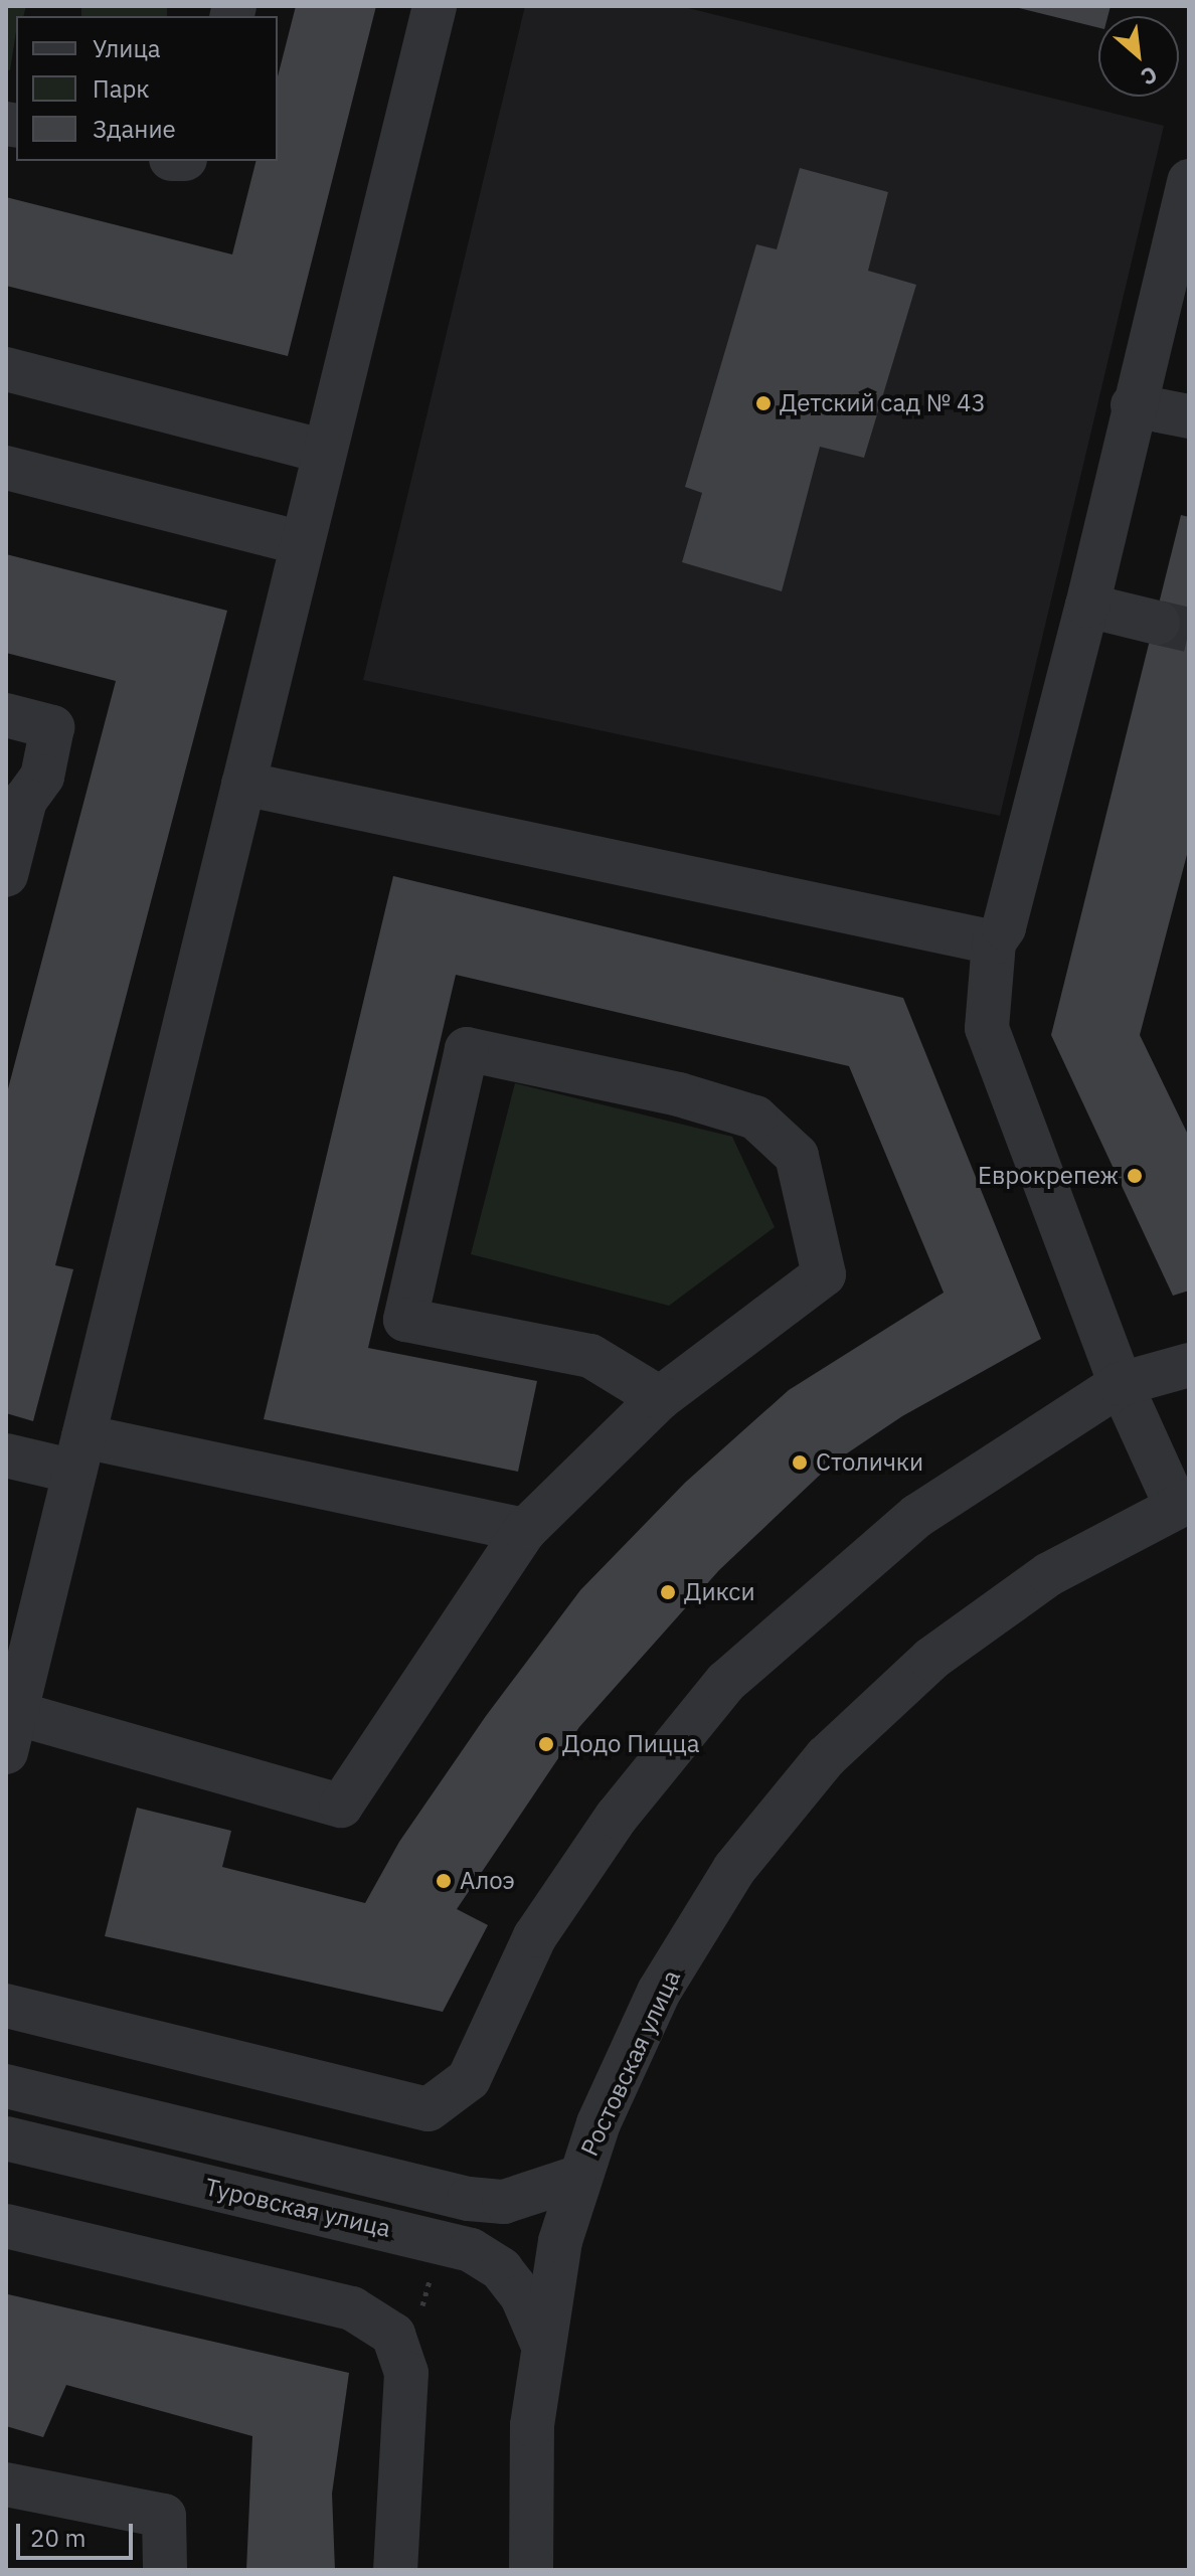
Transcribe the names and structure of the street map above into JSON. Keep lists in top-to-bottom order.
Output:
{
  "streets": {
    "street": ["Ростовская улица", "Туровская улица"]
  },
  "crossings": [
    ["Ростовская улица", "Туровская улица"]
  ],
  "places": [
    "Детский сад № 43",
    "Еврокрепеж",
    "Столички",
    "Дикси",
    "Додо Пицца",
    "Алоэ"
  ],
  "legend": ["Улица", "Парк", "Здание"],
  "scale_bar": "20 m",
  "north": "bottom right"
}
